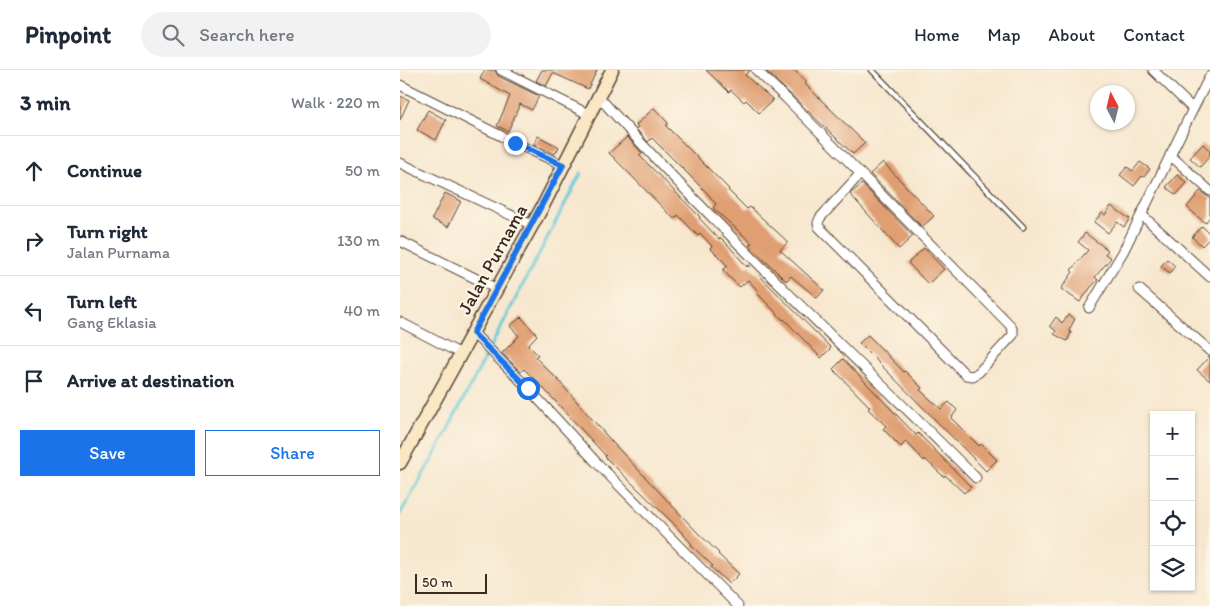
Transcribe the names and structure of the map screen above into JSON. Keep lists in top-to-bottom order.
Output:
{
  "streets": {
    "street": ["Jalan Purnama"]
  },
  "scale_bar": "50 m",
  "north": "top",
  "page": {
    "header": "Pinpoint",
    "search": "Search here",
    "nav": [
      "Home",
      "Map",
      "About",
      "Contact"
    ],
    "heading": ["3 min", "Walk · 220 m"],
    "list": [
      ["Continue", "50 m"],
      ["Turn right", "Jalan Purnama", "130 m"],
      ["Turn left", "Gang Eklasia", "40 m"],
      "Arrive at destination"
    ],
    "map_buttons": ["+", "−"],
    "buttons": ["Save", "Share"],
    "scale": "50 m"
  }
}
